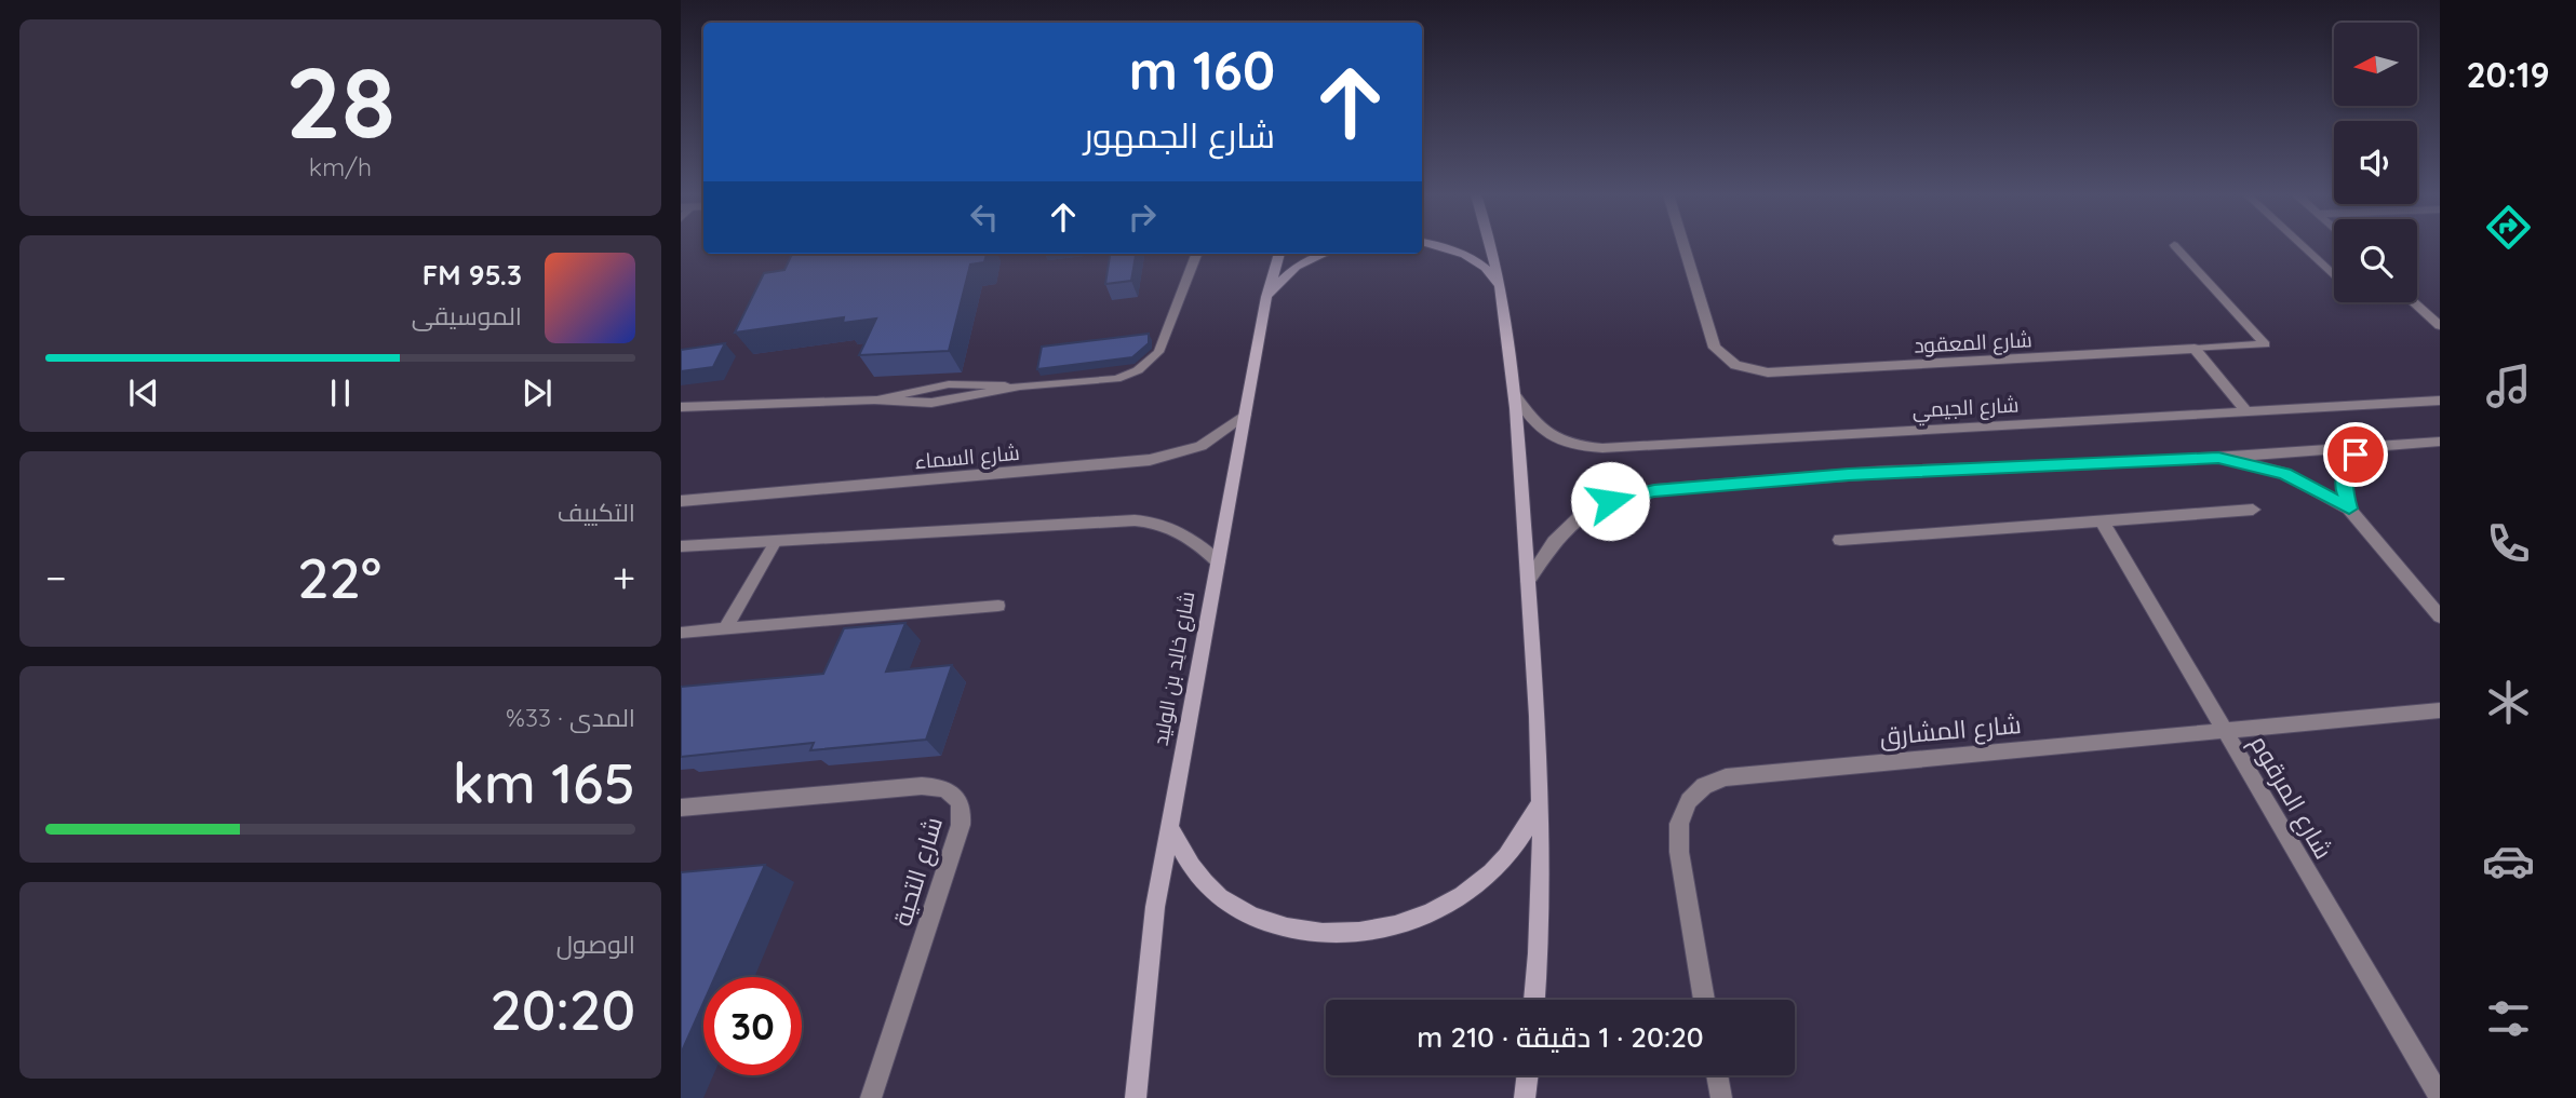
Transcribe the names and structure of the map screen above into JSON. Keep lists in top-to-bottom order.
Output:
{
  "streets": {
    "street": [
      "شارع المعقود",
      "شارع الجيمي",
      "شارع السماء",
      "شارع خالِد بن الوليد",
      "شارع المشارق",
      "شارع المرقوم",
      "شارع التحية"
    ]
  },
  "crossings": [
    ["شارع السماء", "شارع خالِد بن الوليد"],
    ["شارع المشارق", "شارع المرقوم"]
  ],
  "north": "left",
  "page": {
    "tabs": "20:19",
    "tile": [
      ["28", "km/h"],
      "التكييف",
      ["المدى · 33%", "165 km"],
      ["الوصول", "20:20"]
    ],
    "turn": ["160 m", "شارع الجمهور"],
    "song": ["95.3 FM", "الموسيقى"],
    "heat": ["−", "22°", "+"],
    "limit": "30",
    "trip": "20:20 · 1 دقيقة · 210 m"
  }
}
